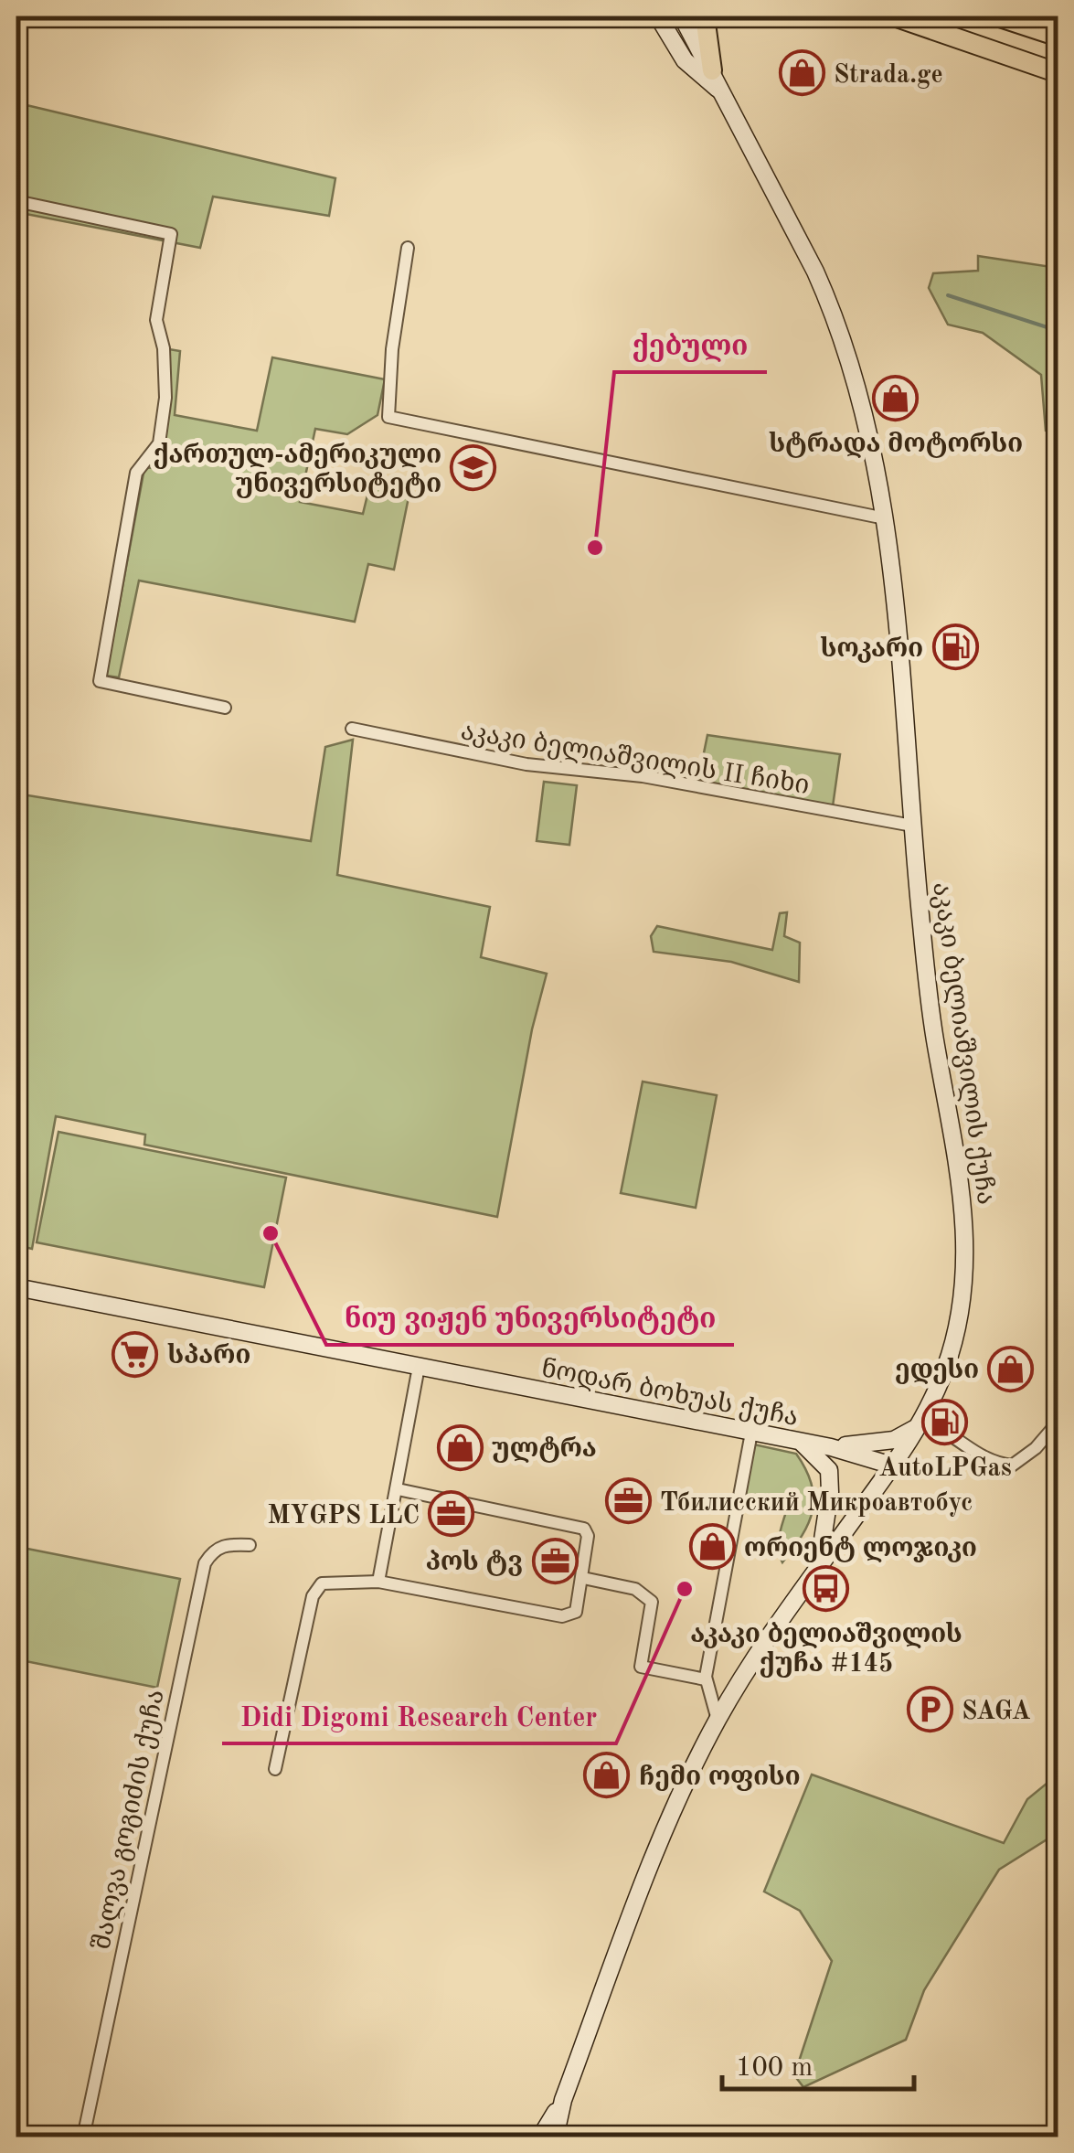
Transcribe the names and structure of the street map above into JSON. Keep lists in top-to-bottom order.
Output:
{
  "streets": {
    "main road": ["აკაკი ბელიაშვილის ქუჩა", "ნოდარ ბოხუას ქუჩა"],
    "street": ["აკაკი ბელიაშვილის II ჩიხი", "შალვა გოგიძის ქუჩა"]
  },
  "crossings": [
    ["აკაკი ბელიაშვილის II ჩიხი", "აკაკი ბელიაშვილის ქუჩა"]
  ],
  "places": {
    "shop": [
      "Strada.ge",
      "სტრადა მოტორსი",
      "ედესი",
      "ულტრა",
      "ორიენტ ლოჯიკი",
      "ჩემი ოფისი"
    ],
    "school or university": ["ქართულ-ამერიკული უნივერსიტეტი"],
    "other": ["ქებული", "ნიუ ვიჟენ უნივერსიტეტი", "Didi Digomi Research Center"],
    "fuel station": ["სოკარი", "AutoLPGas"],
    "supermarket": ["სპარი"],
    "office": ["Тбилисский Микроавтобус", "MYGPS LLC", "პოს ტვ"],
    "bus stop": ["აკაკი ბელიაშვილის ქუჩა #145"],
    "parking": ["SAGA"]
  },
  "scale_bar": "100 m"
}
